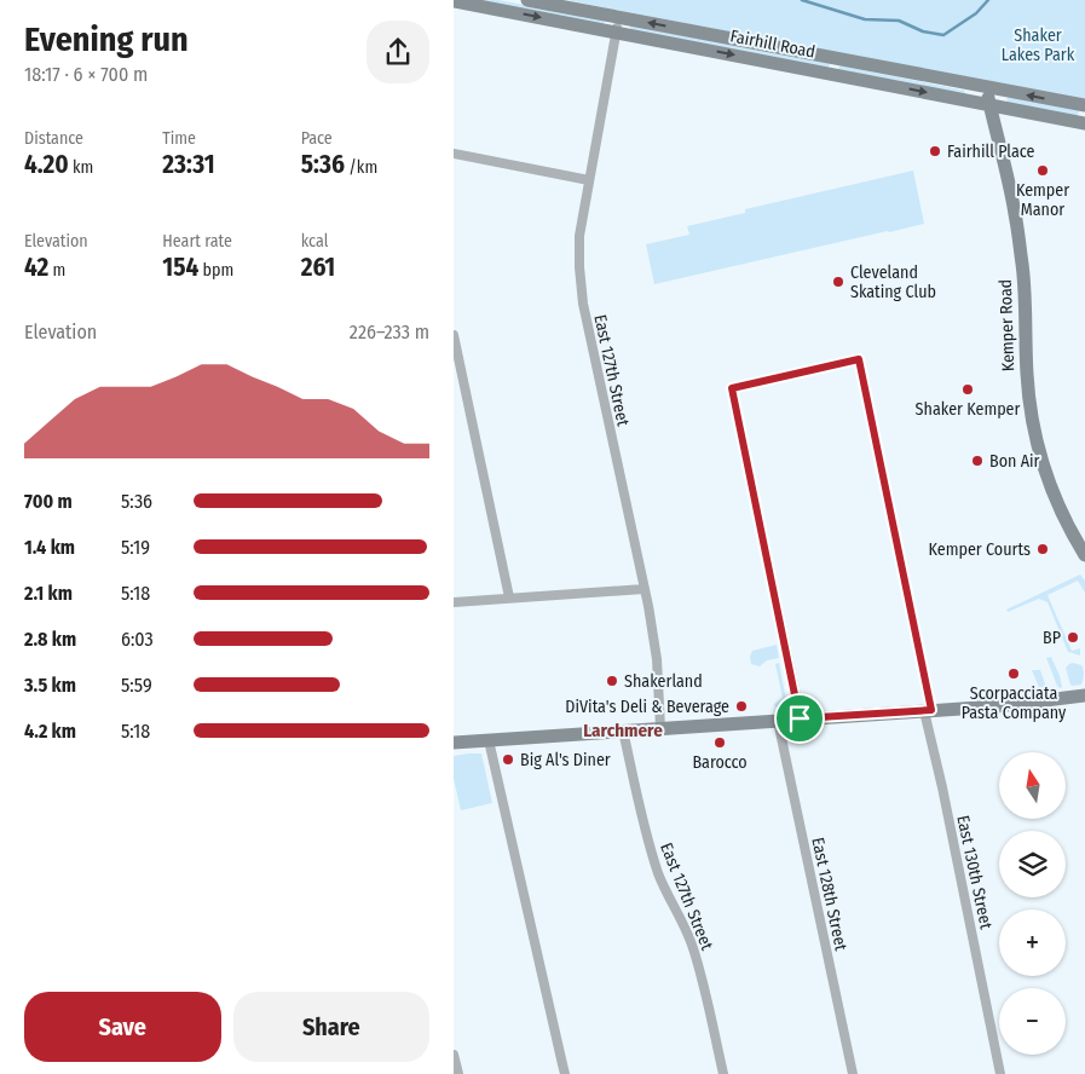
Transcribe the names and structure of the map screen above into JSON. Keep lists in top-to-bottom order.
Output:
{
  "streets": {
    "main road": ["Fairhill Road", "Kemper Road"],
    "street": ["East 127th Street", "East 130th Street", "East 128th Street"]
  },
  "crossings": [
    ["Fairhill Road", "Kemper Road"],
    ["Fairhill Road", "East 127th Street"]
  ],
  "districts": ["Larchmere"],
  "parks": ["Shaker Lakes Park"],
  "places": [
    "Fairhill Place",
    "Kemper Manor",
    "Cleveland Skating Club",
    "Shaker Kemper",
    "Bon Air",
    "Kemper Courts",
    "BP",
    "Scorpacciata Pasta Company",
    "Shakerland",
    "DiVita's Deli & Beverage",
    "Barocco",
    "Big Al's Diner"
  ],
  "north": "top",
  "page": {
    "heading": ["Evening run", "18:17 · 6 × 700 m"],
    "stats": [
      ["Distance", "4.20 km"],
      ["Time", "23:31"],
      ["Pace", "5:36 /km"],
      ["Elevation", "42 m"],
      ["Heart rate", "154 bpm"],
      ["kcal", "261"]
    ],
    "chart": ["Elevation", "226–233 m"],
    "list": [
      {
        "name": "700 m",
        "note": "5:36"
      },
      {
        "name": "1.4 km",
        "note": "5:19"
      },
      {
        "name": "2.1 km",
        "note": "5:18"
      },
      {
        "name": "2.8 km",
        "note": "6:03"
      },
      {
        "name": "3.5 km",
        "note": "5:59"
      },
      {
        "name": "4.2 km",
        "note": "5:18"
      }
    ],
    "map_buttons": ["+", "−"],
    "buttons": ["Save", "Share"]
  }
}
